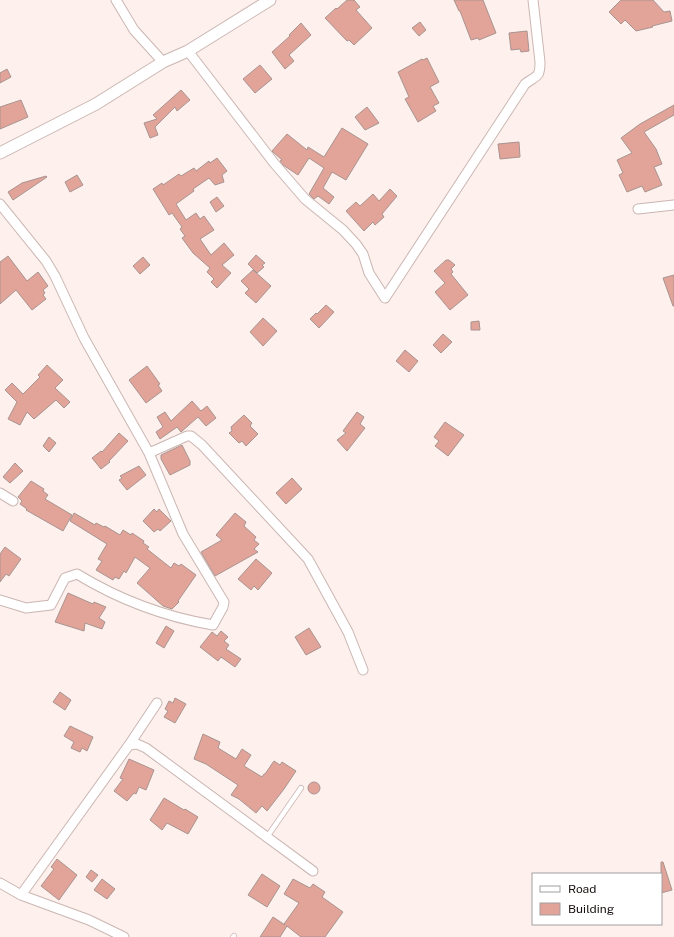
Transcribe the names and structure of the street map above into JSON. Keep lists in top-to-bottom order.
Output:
{
  "legend": ["Road", "Building"]
}
